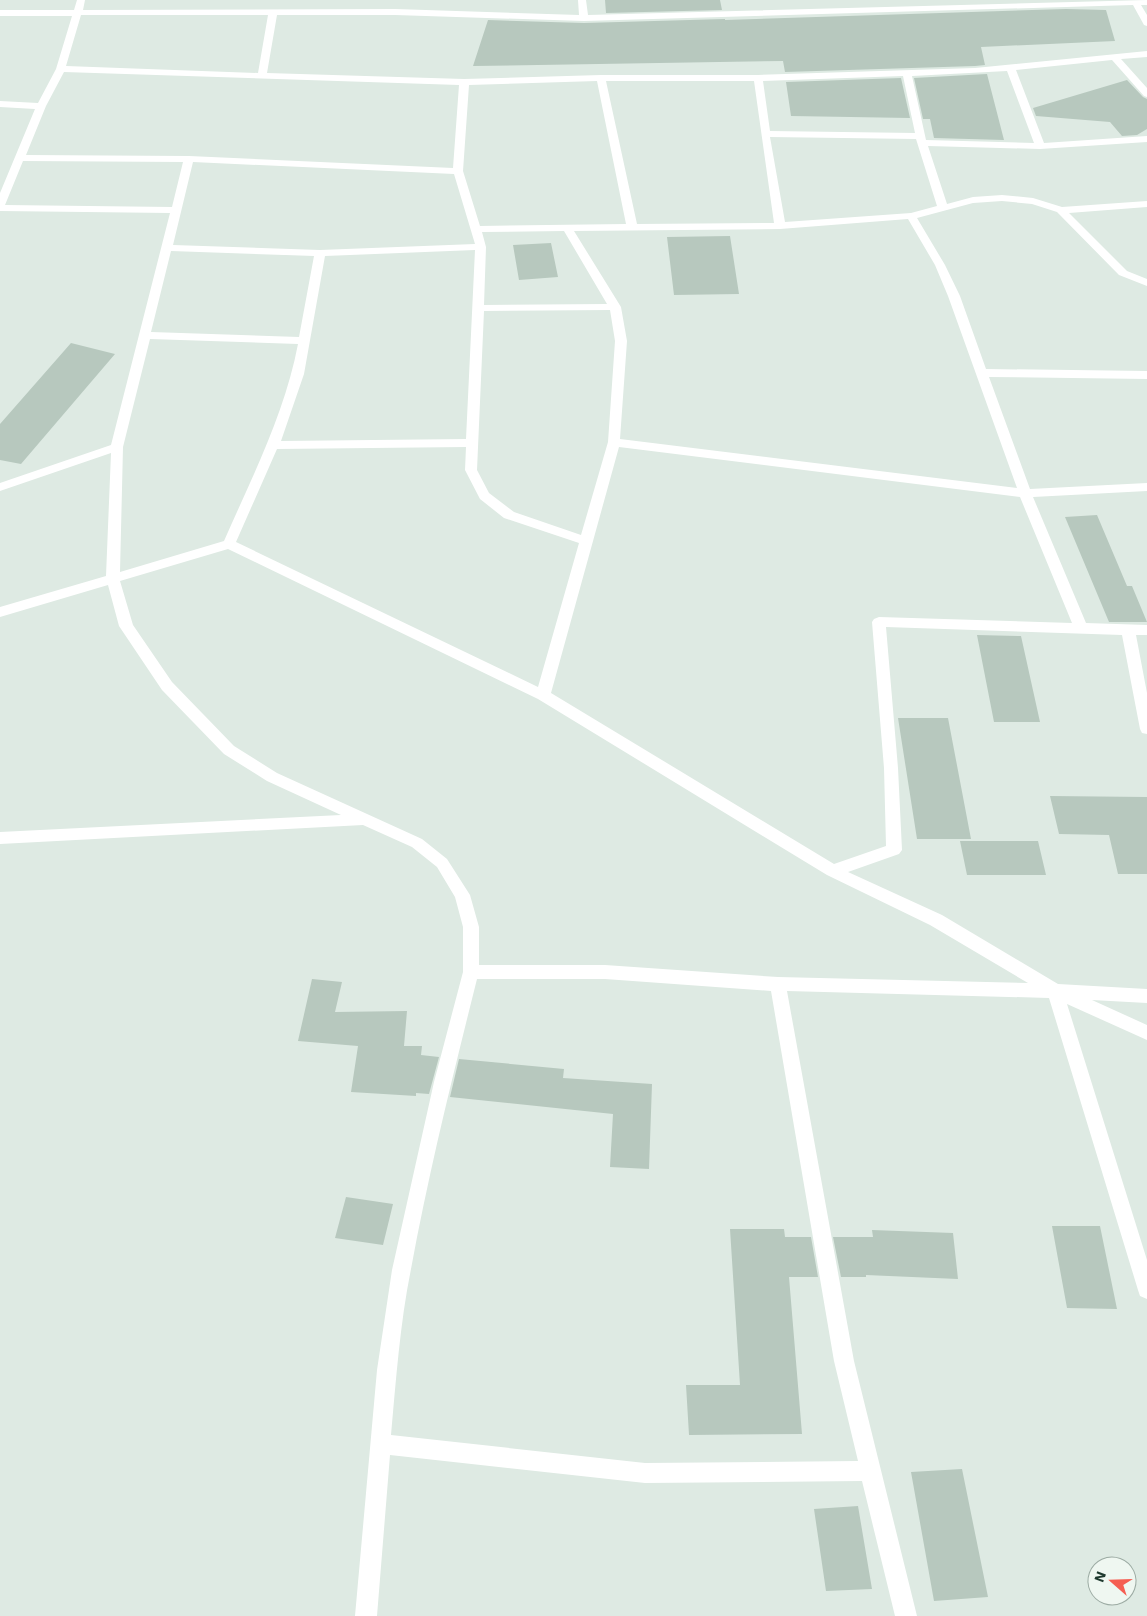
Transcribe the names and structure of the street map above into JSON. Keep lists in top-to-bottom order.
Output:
{
  "north": "left"
}
